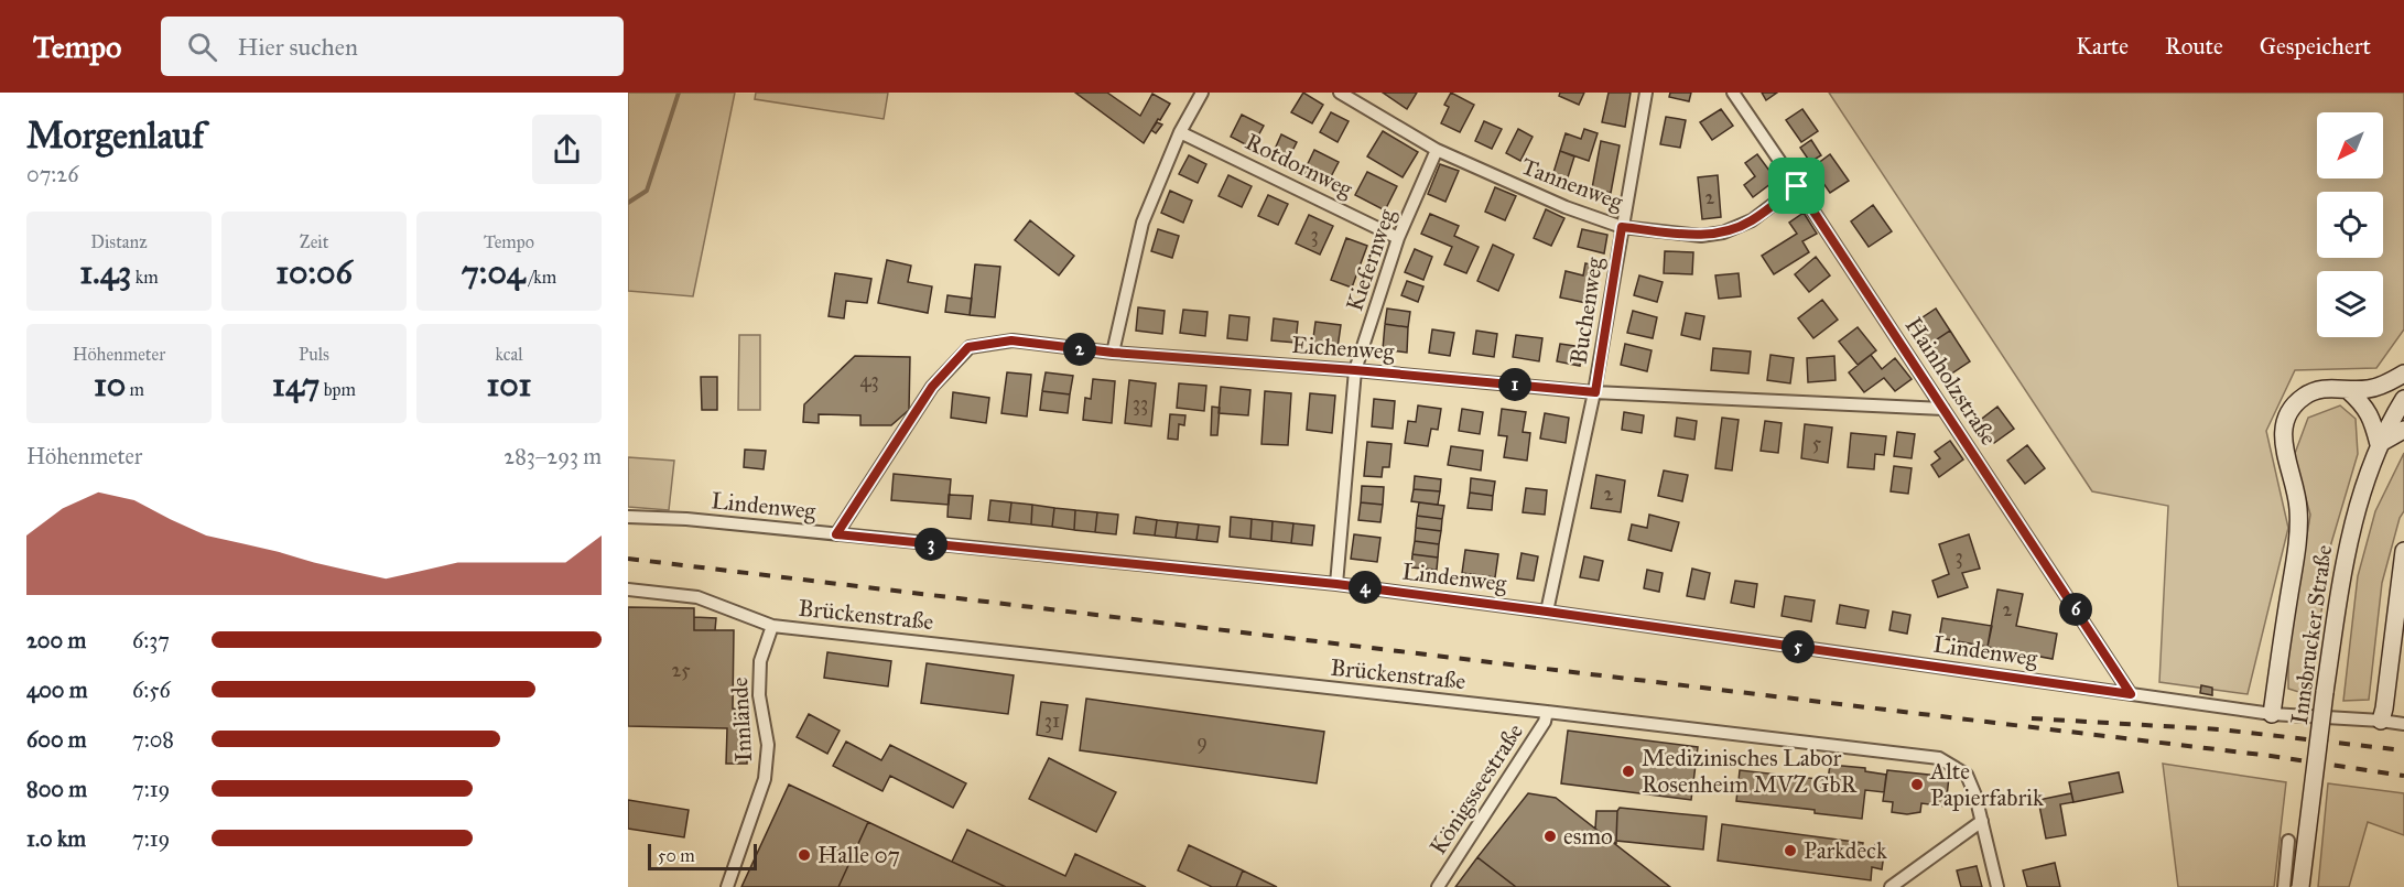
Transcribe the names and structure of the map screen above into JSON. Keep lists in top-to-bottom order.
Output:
{
  "streets": {
    "main road": ["Innsbrucker Straße"],
    "street": [
      "Rotdornweg",
      "Tannenweg",
      "Kiefernweg",
      "Buchenweg",
      "Eichenweg",
      "Hainholzstraße",
      "Lindenweg",
      "Brückenstraße",
      "Innlände",
      "Königsseestraße"
    ]
  },
  "crossings": [
    ["Rotdornweg", "Kiefernweg"],
    ["Tannenweg", "Kiefernweg"],
    ["Tannenweg", "Buchenweg"],
    ["Tannenweg", "Hainholzstraße"],
    ["Kiefernweg", "Eichenweg"],
    ["Kiefernweg", "Lindenweg"],
    ["Buchenweg", "Eichenweg"],
    ["Buchenweg", "Lindenweg"],
    ["Eichenweg", "Hainholzstraße"],
    ["Eichenweg", "Lindenweg"],
    ["Hainholzstraße", "Lindenweg"],
    ["Brückenstraße", "Innlände"],
    ["Brückenstraße", "Königsseestraße"]
  ],
  "places": [
    "Medizinisches Labor Rosenheim MVZ GbR",
    "Alte Papierfabrik",
    "esmo",
    "Parkdeck",
    "Halle 07"
  ],
  "house_numbers": [
    "2",
    "3",
    "43",
    "33",
    "5",
    "2",
    "3",
    "2",
    "25",
    "31",
    "9"
  ],
  "scale_bar": "50 m",
  "north": "bottom left",
  "page": {
    "header": "Tempo",
    "search": "Hier suchen",
    "nav": ["Karte", "Route", "Gespeichert"],
    "heading": ["Morgenlauf", "07:26"],
    "stats": [
      ["Distanz", "1.43 km"],
      ["Zeit", "10:06"],
      ["Tempo", "7:04 /km"],
      ["Höhenmeter", "10 m"],
      ["Puls", "147 bpm"],
      ["kcal", "101"]
    ],
    "pins": [
      "2",
      "1",
      "3",
      "4",
      "6",
      "5"
    ],
    "chart": ["Höhenmeter", "283–293 m"],
    "list": [
      {
        "name": "200 m",
        "note": "6:37"
      },
      {
        "name": "400 m",
        "note": "6:56"
      },
      {
        "name": "600 m",
        "note": "7:08"
      },
      {
        "name": "800 m",
        "note": "7:19"
      },
      {
        "name": "1.0 km",
        "note": "7:19"
      }
    ],
    "scale": "50 m"
  }
}
